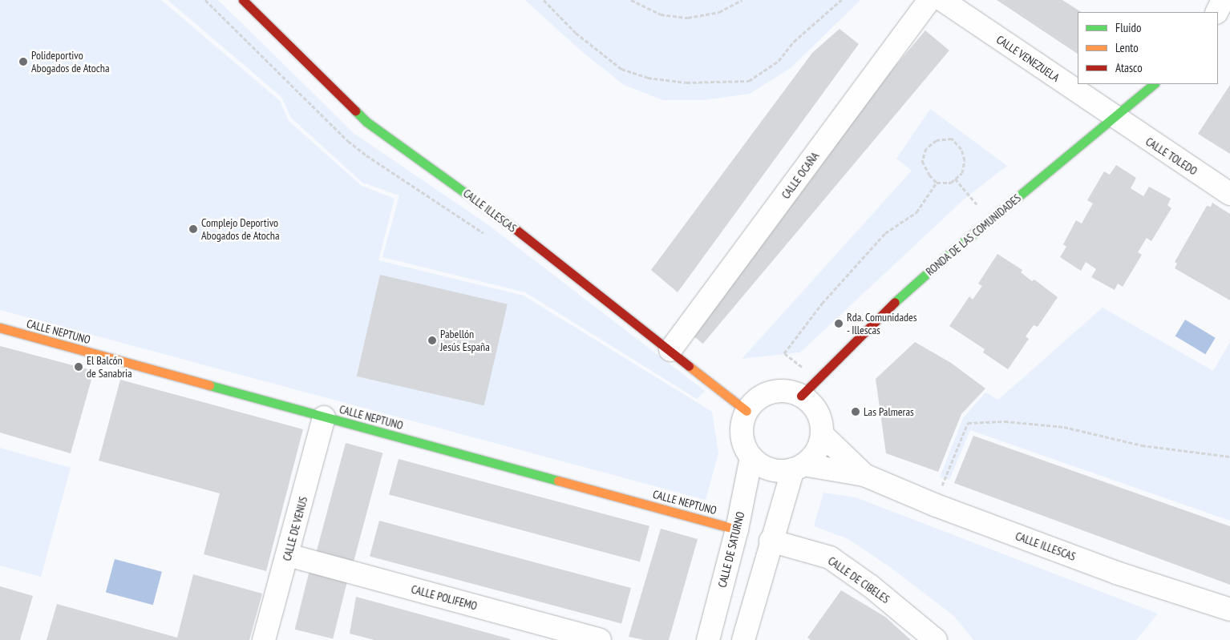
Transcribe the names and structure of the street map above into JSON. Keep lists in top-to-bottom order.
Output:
{
  "streets": {
    "street": [
      "CALLE VENEZUELA",
      "CALLE TOLEDO",
      "CALLE OCAÑA",
      "CALLE ILLESCAS",
      "RONDA DE LAS COMUNIDADES",
      "CALLE NEPTUNO",
      "CALLE DE VENUS",
      "CALLE DE SATURNO",
      "CALLE DE CIBELES",
      "CALLE POLIFEMO"
    ]
  },
  "crossings": [
    ["CALLE VENEZUELA", "CALLE TOLEDO"],
    ["CALLE VENEZUELA", "RONDA DE LAS COMUNIDADES"],
    ["CALLE TOLEDO", "RONDA DE LAS COMUNIDADES"],
    ["CALLE OCAÑA", "CALLE ILLESCAS"],
    ["CALLE ILLESCAS", "RONDA DE LAS COMUNIDADES"],
    ["CALLE ILLESCAS", "CALLE DE SATURNO"],
    ["RONDA DE LAS COMUNIDADES", "CALLE DE SATURNO"],
    ["CALLE NEPTUNO", "CALLE DE VENUS"],
    ["CALLE NEPTUNO", "CALLE DE SATURNO"],
    ["CALLE DE VENUS", "CALLE POLIFEMO"]
  ],
  "places": [
    "Polideportivo Abogados de Atocha",
    "Complejo Deportivo Abogados de Atocha",
    "Rda. Comunidades - Illescas",
    "Pabellón Jesús España",
    "El Balcón de Sanabria",
    "Las Palmeras"
  ],
  "legend": ["Fluido", "Lento", "Atasco"]
}
